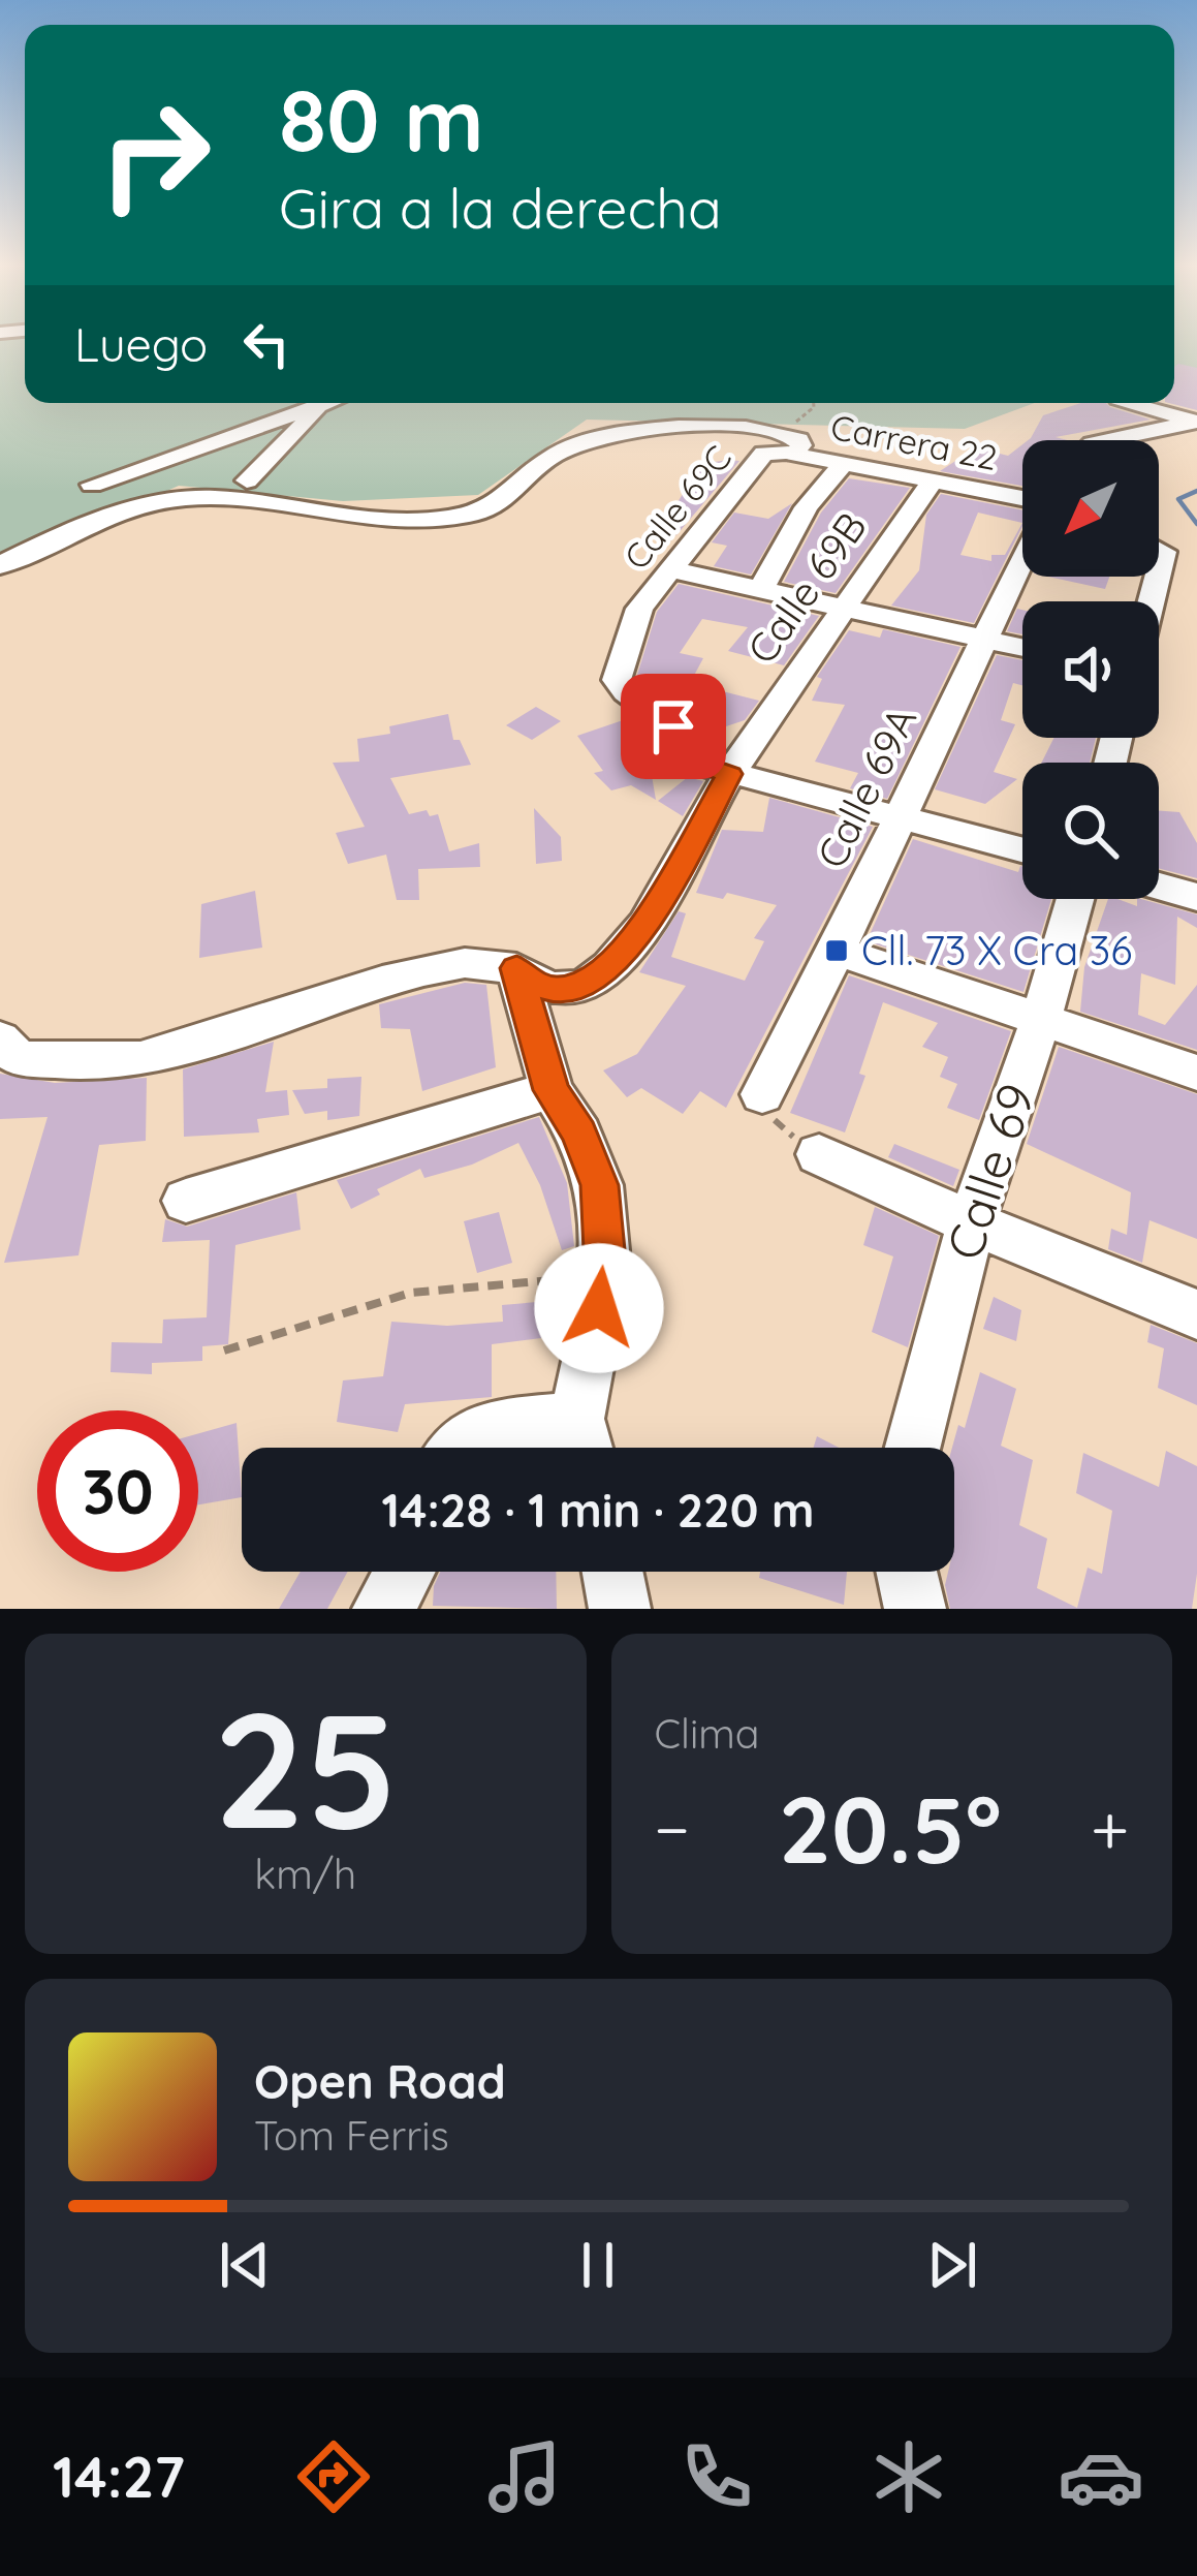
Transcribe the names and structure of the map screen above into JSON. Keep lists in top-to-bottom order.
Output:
{
  "streets": {
    "street": [
      "Carrera 22",
      "Calle 69C",
      "Calle 69B",
      "Calle 69A",
      "Calle 69"
    ]
  },
  "crossings": [
    ["Carrera 22", "Calle 69C"],
    ["Carrera 22", "Calle 69B"],
    ["Calle 69C", "Calle 69B"]
  ],
  "places": {
    "transit": ["Cll. 73 X Cra 36"]
  },
  "north": "bottom left",
  "page": {
    "turn": ["80 m", "Gira a la derecha"],
    "then": "Luego",
    "limit": "30",
    "trip": "14:28 · 1 min · 220 m",
    "tile": [
      ["25", "km/h"],
      "Clima"
    ],
    "heat": ["−", "20.5°", "+"],
    "song": ["Open Road", "Tom Ferris"],
    "tabs": "14:27"
  }
}
